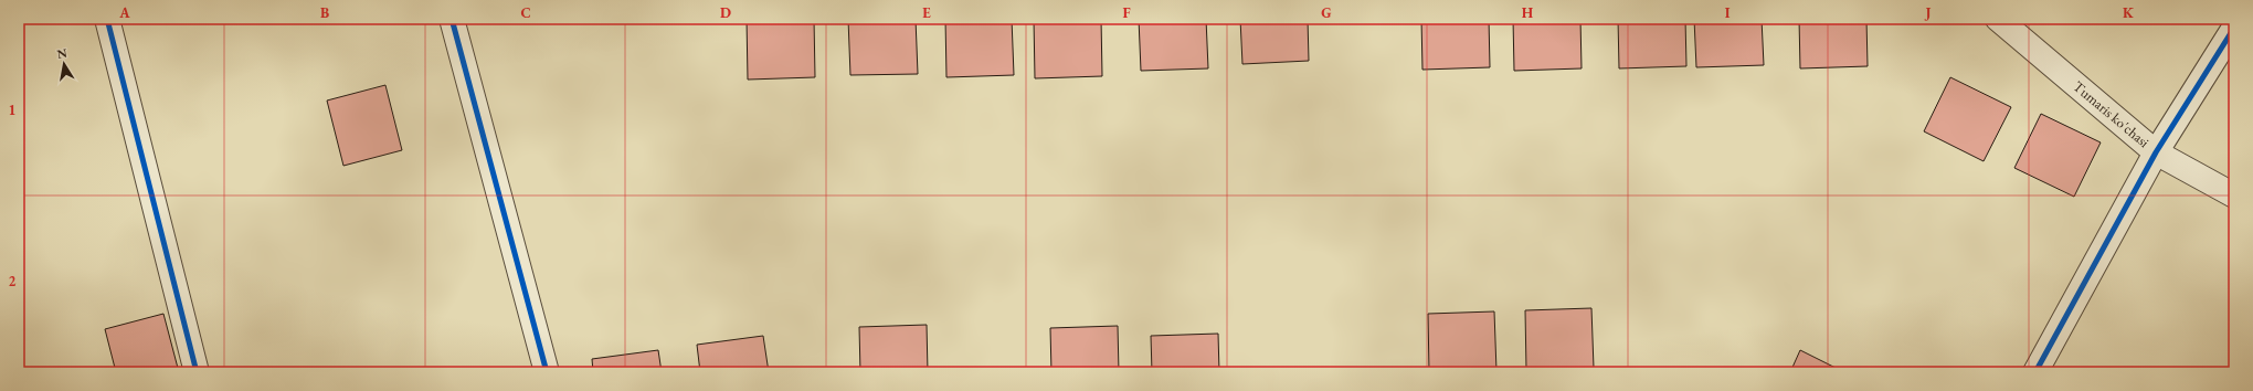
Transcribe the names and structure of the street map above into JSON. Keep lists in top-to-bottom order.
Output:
{
  "streets": {
    "street": ["Tumaris ko'chasi"]
  },
  "north": "top",
  "grid": {
    "columns": [
      "A",
      "B",
      "C",
      "D",
      "E",
      "F",
      "G",
      "H",
      "I",
      "J",
      "K"
    ],
    "rows": ["1", "2"]
  }
}
